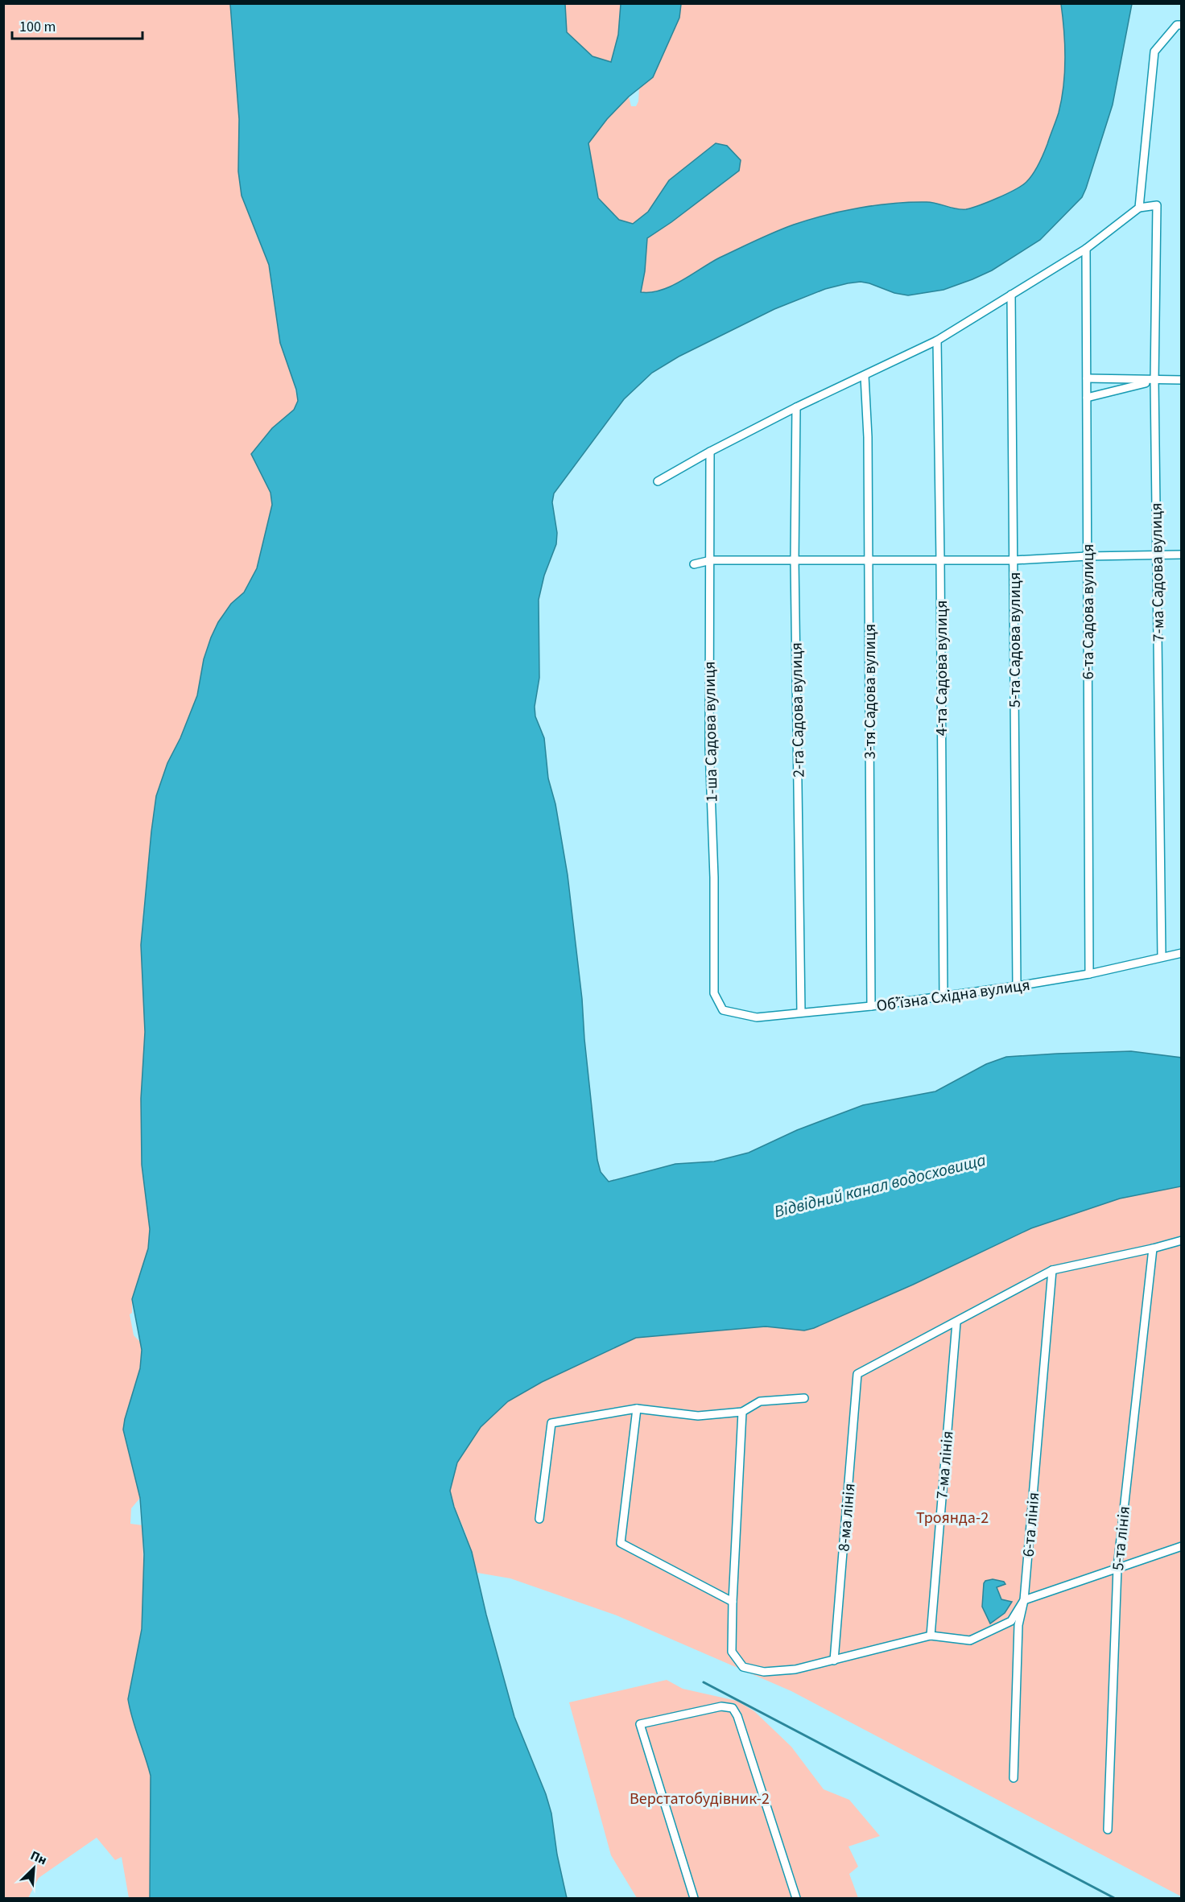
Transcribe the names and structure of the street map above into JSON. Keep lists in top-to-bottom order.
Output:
{
  "streets": {
    "street": [
      "7-ма Садова вулиця",
      "6-та Садова вулиця",
      "5-та Садова вулиця",
      "4-та Садова вулиця",
      "3-тя Садова вулиця",
      "2-га Садова вулиця",
      "1-ша Садова вулиця",
      "Обʼїзна Східна вулиця",
      "7-ма лінія",
      "8-ма лінія",
      "6-та лінія",
      "5-та лінія"
    ]
  },
  "crossings": [
    ["7-ма Садова вулиця", "Обʼїзна Східна вулиця"],
    ["6-та Садова вулиця", "Обʼїзна Східна вулиця"],
    ["5-та Садова вулиця", "Обʼїзна Східна вулиця"],
    ["4-та Садова вулиця", "Обʼїзна Східна вулиця"],
    ["3-тя Садова вулиця", "Обʼїзна Східна вулиця"],
    ["2-га Садова вулиця", "Обʼїзна Східна вулиця"],
    ["1-ша Садова вулиця", "Обʼїзна Східна вулиця"],
    ["7-ма лінія", "8-ма лінія"]
  ],
  "water": ["Відвідний канал водосховища"],
  "parks": ["Троянда-2", "Верстатобудівник-2"],
  "scale_bar": "100 m",
  "north": "top right"
}
